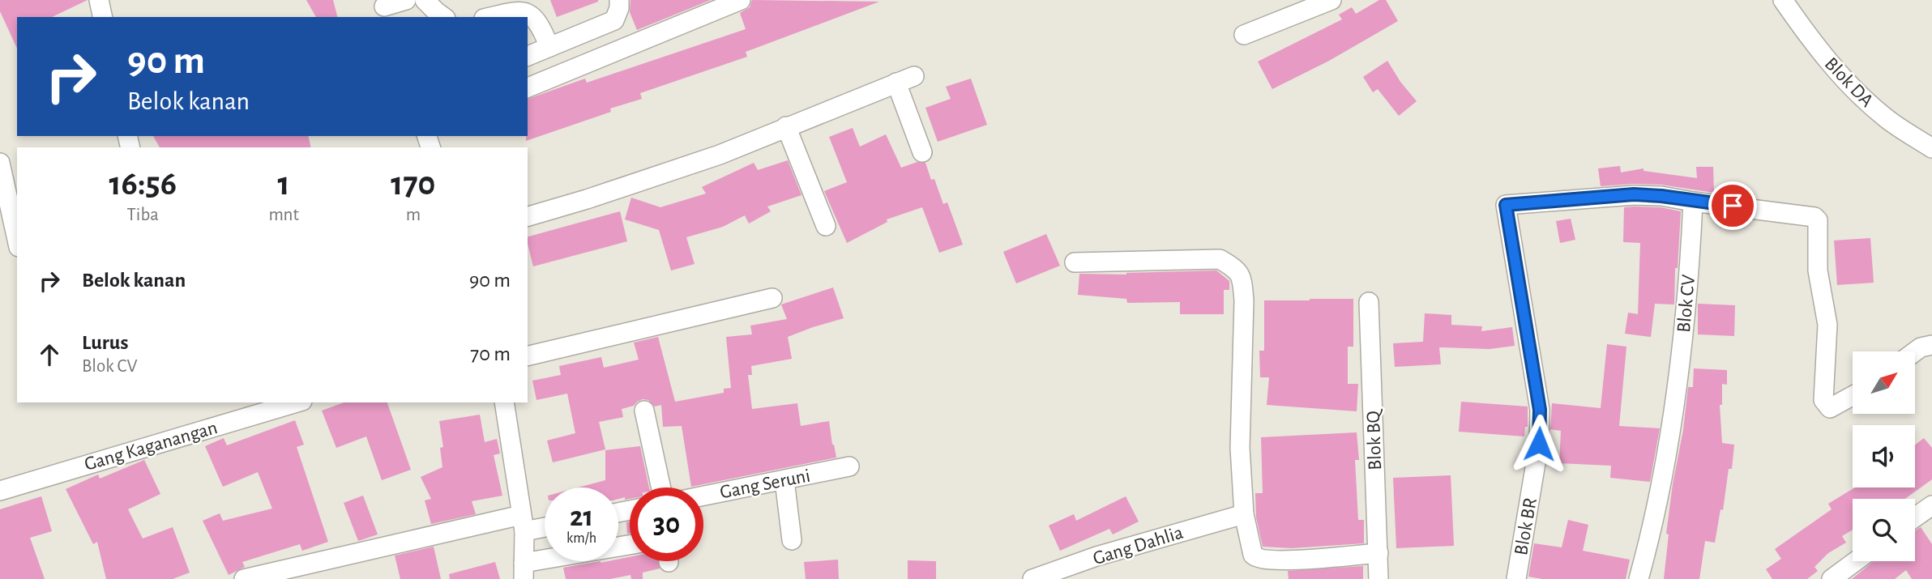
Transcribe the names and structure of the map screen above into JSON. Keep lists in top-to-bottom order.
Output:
{
  "streets": {
    "street": [
      "Blok DA",
      "Blok CV",
      "Blok BQ",
      "Gang Kaganangan",
      "Gang Seruni",
      "Blok BR",
      "Gang Dahlia"
    ]
  },
  "crossings": [
    ["Blok CV", "Blok BR"]
  ],
  "north": "top right",
  "page": {
    "turn": ["90 m", "Belok kanan"],
    "eta": [
      "16:56",
      "Tiba",
      "1",
      "mnt",
      "170",
      "m"
    ],
    "list": [
      {
        "name": "Belok kanan",
        "value": "90 m"
      },
      {
        "name": "Lurus",
        "note": "Blok CV",
        "value": "70 m"
      }
    ],
    "speed": "21 km/h",
    "limit": "30"
  }
}
